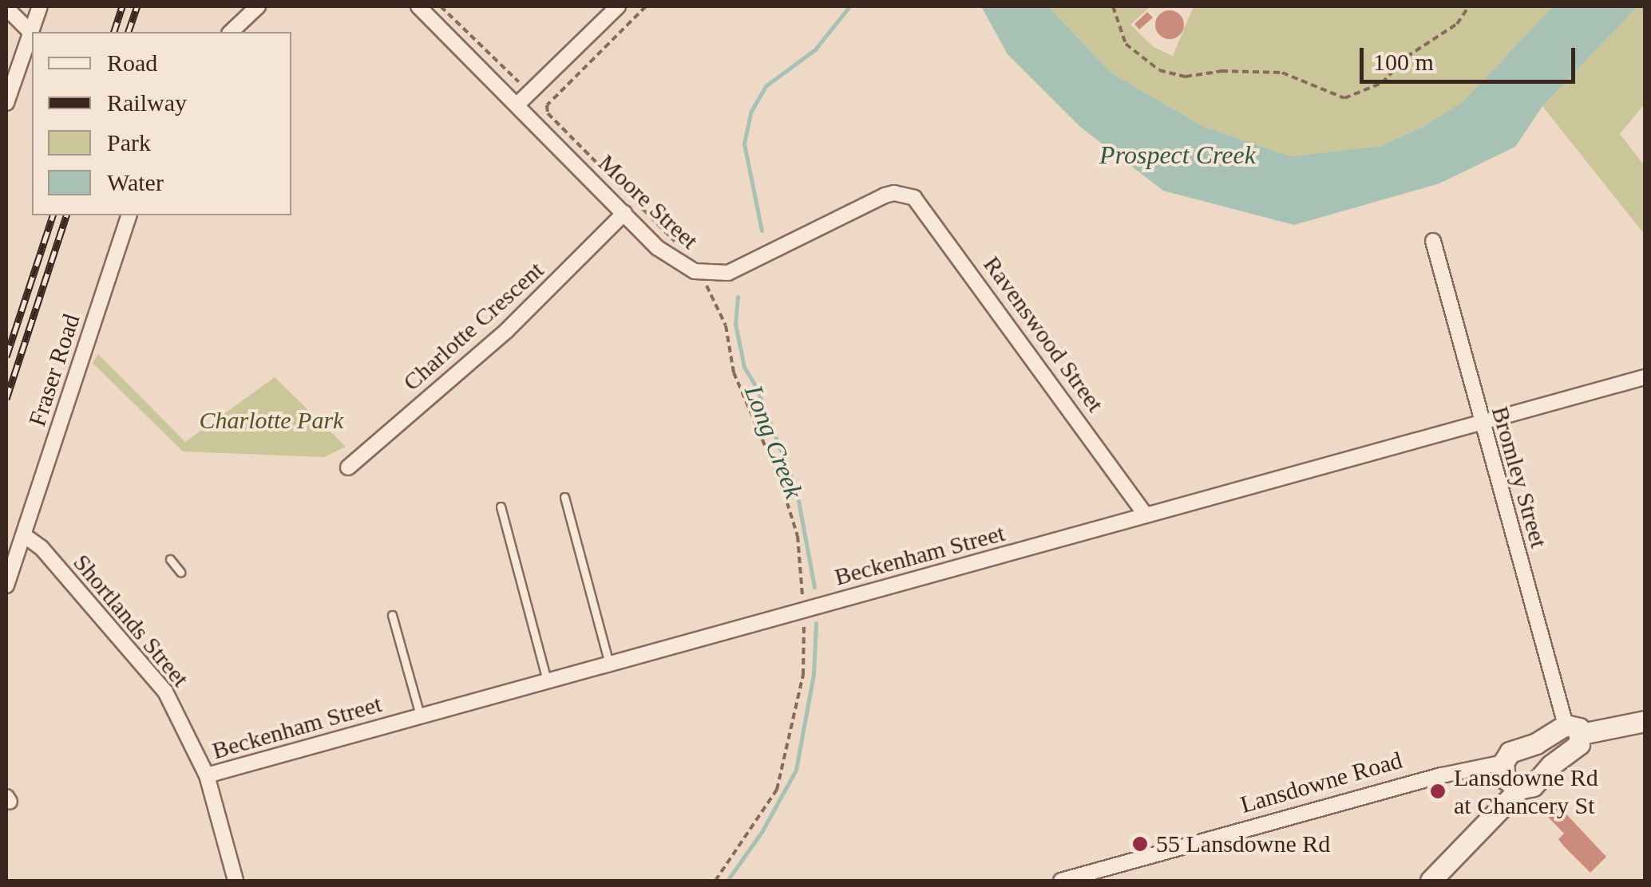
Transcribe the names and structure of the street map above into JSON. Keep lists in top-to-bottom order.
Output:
{
  "streets": {
    "street": [
      "Moore Street",
      "Charlotte Crescent",
      "Ravenswood Street",
      "Fraser Road",
      "Bromley Street",
      "Beckenham Street",
      "Shortlands Street",
      "Lansdowne Road"
    ]
  },
  "crossings": [
    ["Moore Street", "Charlotte Crescent"],
    ["Moore Street", "Ravenswood Street"],
    ["Ravenswood Street", "Beckenham Street"],
    ["Fraser Road", "Shortlands Street"],
    ["Bromley Street", "Beckenham Street"],
    ["Beckenham Street", "Shortlands Street"]
  ],
  "water": ["Prospect Creek", "Long Creek"],
  "parks": ["Charlotte Park"],
  "places": ["Lansdowne Rd at Chancery St", "55 Lansdowne Rd"],
  "legend": [
    "Road",
    "Railway",
    "Park",
    "Water"
  ],
  "scale_bar": "100 m"
}
